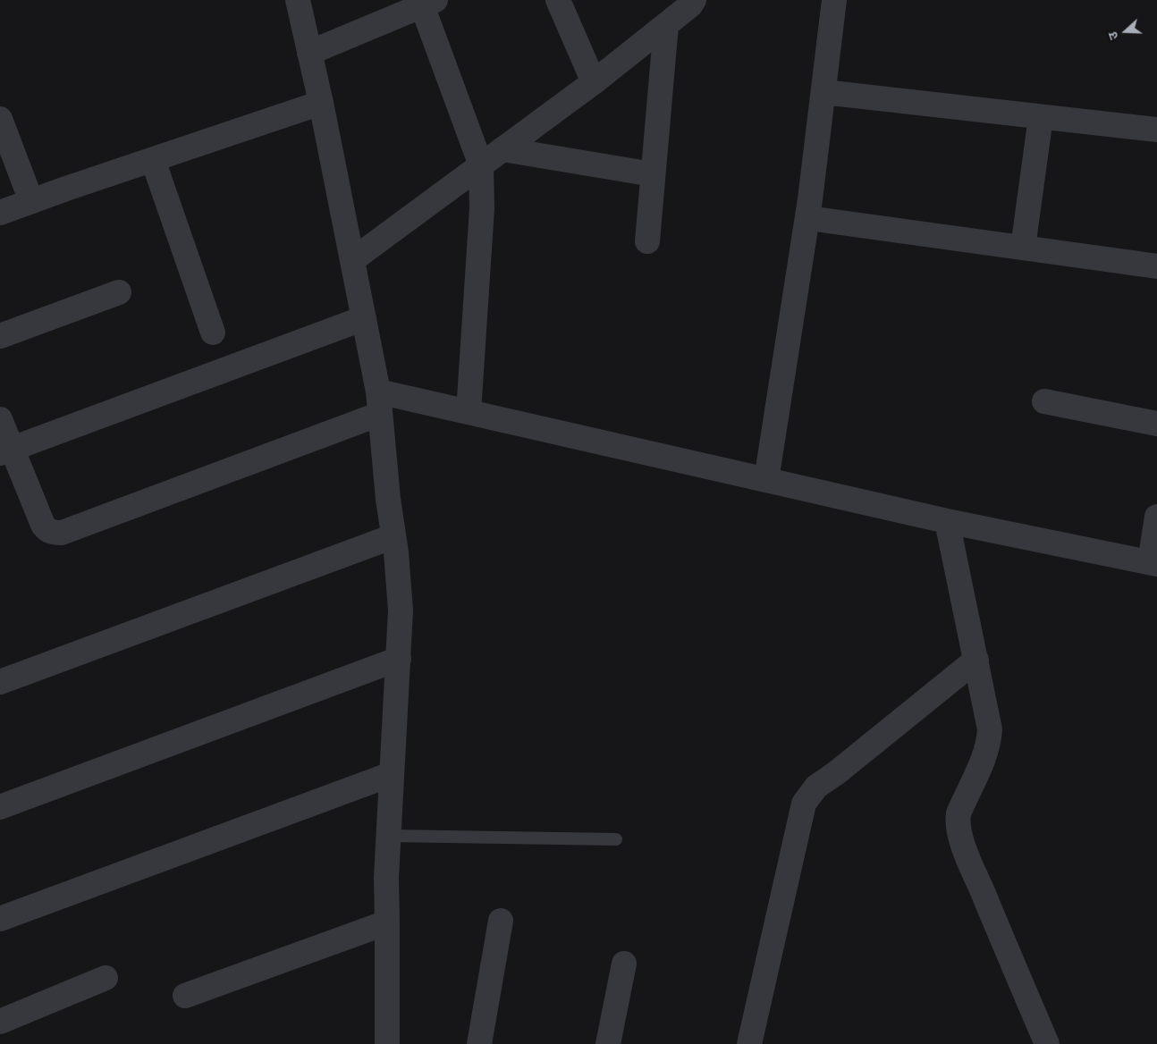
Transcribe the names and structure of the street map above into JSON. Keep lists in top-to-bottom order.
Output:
{
  "north": "left"
}
